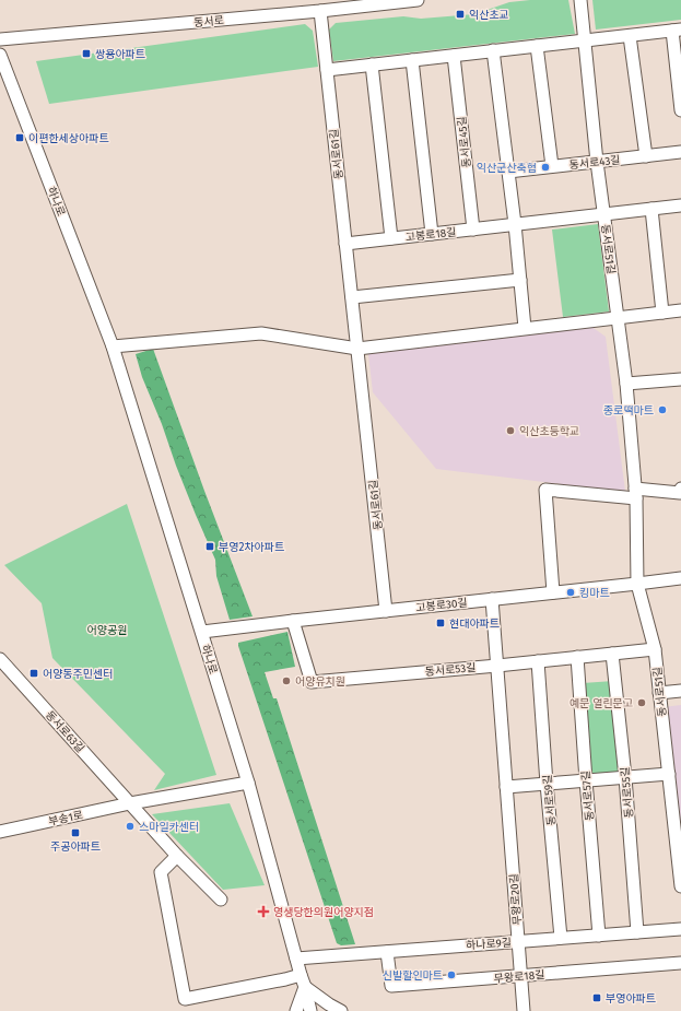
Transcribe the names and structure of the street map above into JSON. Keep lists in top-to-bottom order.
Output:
{
  "streets": {
    "street": [
      "동서로",
      "동서로45길",
      "동서로61길",
      "동서로43길",
      "하나로",
      "고봉로18길",
      "동서로51길",
      "고봉로30길",
      "동서로53길",
      "동서로63길",
      "동서로55길",
      "동서로57길",
      "동서로59길",
      "부송1로",
      "무왕로20길",
      "하나로9길",
      "무왕로18길"
    ]
  },
  "crossings": [
    ["동서로", "동서로61길"],
    ["동서로45길", "고봉로18길"],
    ["동서로61길", "고봉로18길"],
    ["동서로61길", "고봉로30길"],
    ["동서로43길", "동서로51길"],
    ["하나로", "고봉로30길"],
    ["하나로", "부송1로"],
    ["하나로", "하나로9길"],
    ["고봉로18길", "동서로51길"],
    ["동서로51길", "고봉로30길"],
    ["동서로51길", "동서로53길"],
    ["고봉로30길", "동서로53길"],
    ["고봉로30길", "무왕로20길"],
    ["동서로53길", "동서로55길"],
    ["동서로53길", "동서로57길"],
    ["동서로53길", "동서로59길"],
    ["동서로53길", "무왕로20길"],
    ["동서로63길", "부송1로"],
    ["동서로55길", "하나로9길"],
    ["동서로57길", "하나로9길"],
    ["동서로59길", "하나로9길"],
    ["무왕로20길", "하나로9길"],
    ["무왕로20길", "무왕로18길"],
    ["하나로9길", "무왕로18길"]
  ],
  "parks": ["어양공원"],
  "places": {
    "transit": [
      "익산초교",
      "쌍용아파트",
      "이편한세상아파트",
      "부영2차아파트",
      "현대아파트",
      "어양동주민센터",
      "주공아파트",
      "부영아파트"
    ],
    "other": [
      "익산군산축협",
      "종로떡마트",
      "익산초등학교",
      "킹마트",
      "어양유치원",
      "예문 열린문고",
      "스마일카센터",
      "신발할인마트"
    ],
    "health": ["영생당한의원어양지점"]
  }
}
